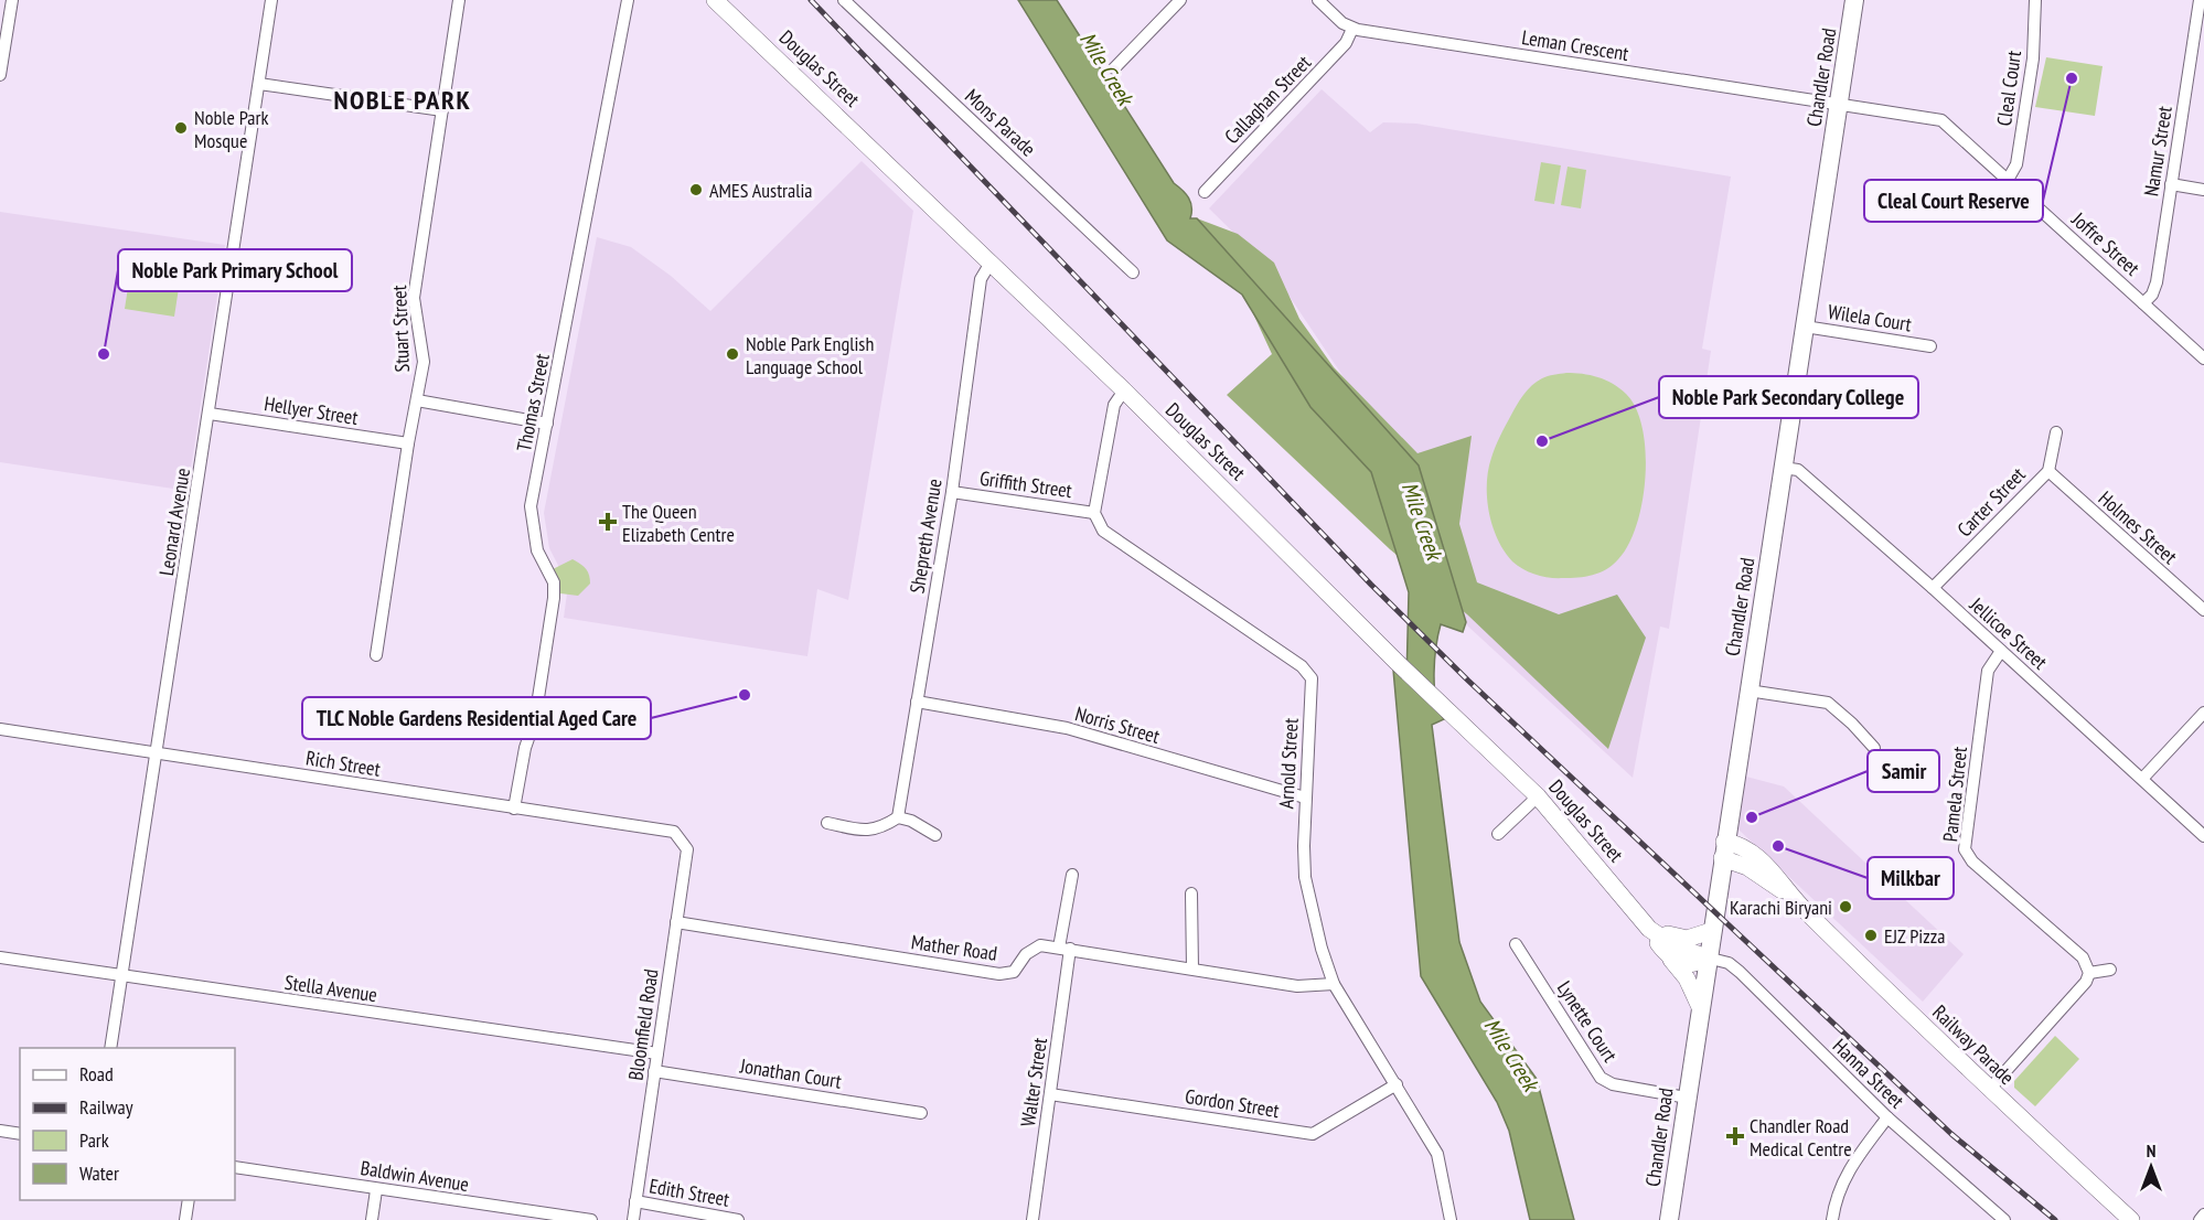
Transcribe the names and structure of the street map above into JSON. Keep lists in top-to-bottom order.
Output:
{
  "streets": {
    "main road": ["Douglas Street", "Chandler Road", "Railway Parade"],
    "street": [
      "Leman Crescent",
      "Cleal Court",
      "Callaghan Street",
      "Mons Parade",
      "Namur Street",
      "Joffre Street",
      "Wilela Court",
      "Stuart Street",
      "Thomas Street",
      "Hellyer Street",
      "Griffith Street",
      "Carter Street",
      "Leonard Avenue",
      "Holmes Street",
      "Shepreth Avenue",
      "Jellicoe Street",
      "Norris Street",
      "Rich Street",
      "Arnold Street",
      "Pamela Street",
      "Mather Road",
      "Stella Avenue",
      "Lynette Court",
      "Bloomfield Road",
      "Jonathan Court",
      "Hanna Street",
      "Walter Street",
      "Gordon Street",
      "Baldwin Avenue",
      "Edith Street"
    ]
  },
  "crossings": [
    ["Leman Crescent", "Chandler Road"],
    ["Leman Crescent", "Callaghan Street"],
    ["Leman Crescent", "Joffre Street"],
    ["Douglas Street", "Chandler Road"],
    ["Douglas Street", "Shepreth Avenue"],
    ["Douglas Street", "Hanna Street"],
    ["Chandler Road", "Joffre Street"],
    ["Chandler Road", "Wilela Court"],
    ["Chandler Road", "Jellicoe Street"],
    ["Chandler Road", "Lynette Court"],
    ["Chandler Road", "Railway Parade"],
    ["Chandler Road", "Hanna Street"],
    ["Cleal Court", "Joffre Street"],
    ["Namur Street", "Joffre Street"],
    ["Stuart Street", "Hellyer Street"],
    ["Thomas Street", "Rich Street"],
    ["Hellyer Street", "Leonard Avenue"],
    ["Griffith Street", "Shepreth Avenue"],
    ["Griffith Street", "Arnold Street"],
    ["Carter Street", "Holmes Street"],
    ["Carter Street", "Jellicoe Street"],
    ["Leonard Avenue", "Rich Street"],
    ["Leonard Avenue", "Stella Avenue"],
    ["Shepreth Avenue", "Norris Street"],
    ["Jellicoe Street", "Pamela Street"],
    ["Norris Street", "Arnold Street"],
    ["Rich Street", "Bloomfield Road"],
    ["Arnold Street", "Mather Road"],
    ["Arnold Street", "Gordon Street"],
    ["Mather Road", "Bloomfield Road"],
    ["Mather Road", "Walter Street"],
    ["Stella Avenue", "Bloomfield Road"],
    ["Bloomfield Road", "Jonathan Court"],
    ["Bloomfield Road", "Edith Street"],
    ["Walter Street", "Gordon Street"]
  ],
  "districts": ["NOBLE PARK"],
  "water": ["Mile Creek"],
  "places": {
    "other": [
      "Cleal Court Reserve",
      "Noble Park Mosque",
      "AMES Australia",
      "Noble Park Primary School",
      "Noble Park English Language School",
      "Noble Park Secondary College",
      "TLC Noble Gardens Residential Aged Care",
      "Samir",
      "Milkbar",
      "Karachi Biryani",
      "EJZ Pizza"
    ],
    "health": ["The Queen Elizabeth Centre", "Chandler Road Medical Centre"]
  },
  "legend": [
    "Road",
    "Railway",
    "Park",
    "Water"
  ],
  "north": "top"
}
